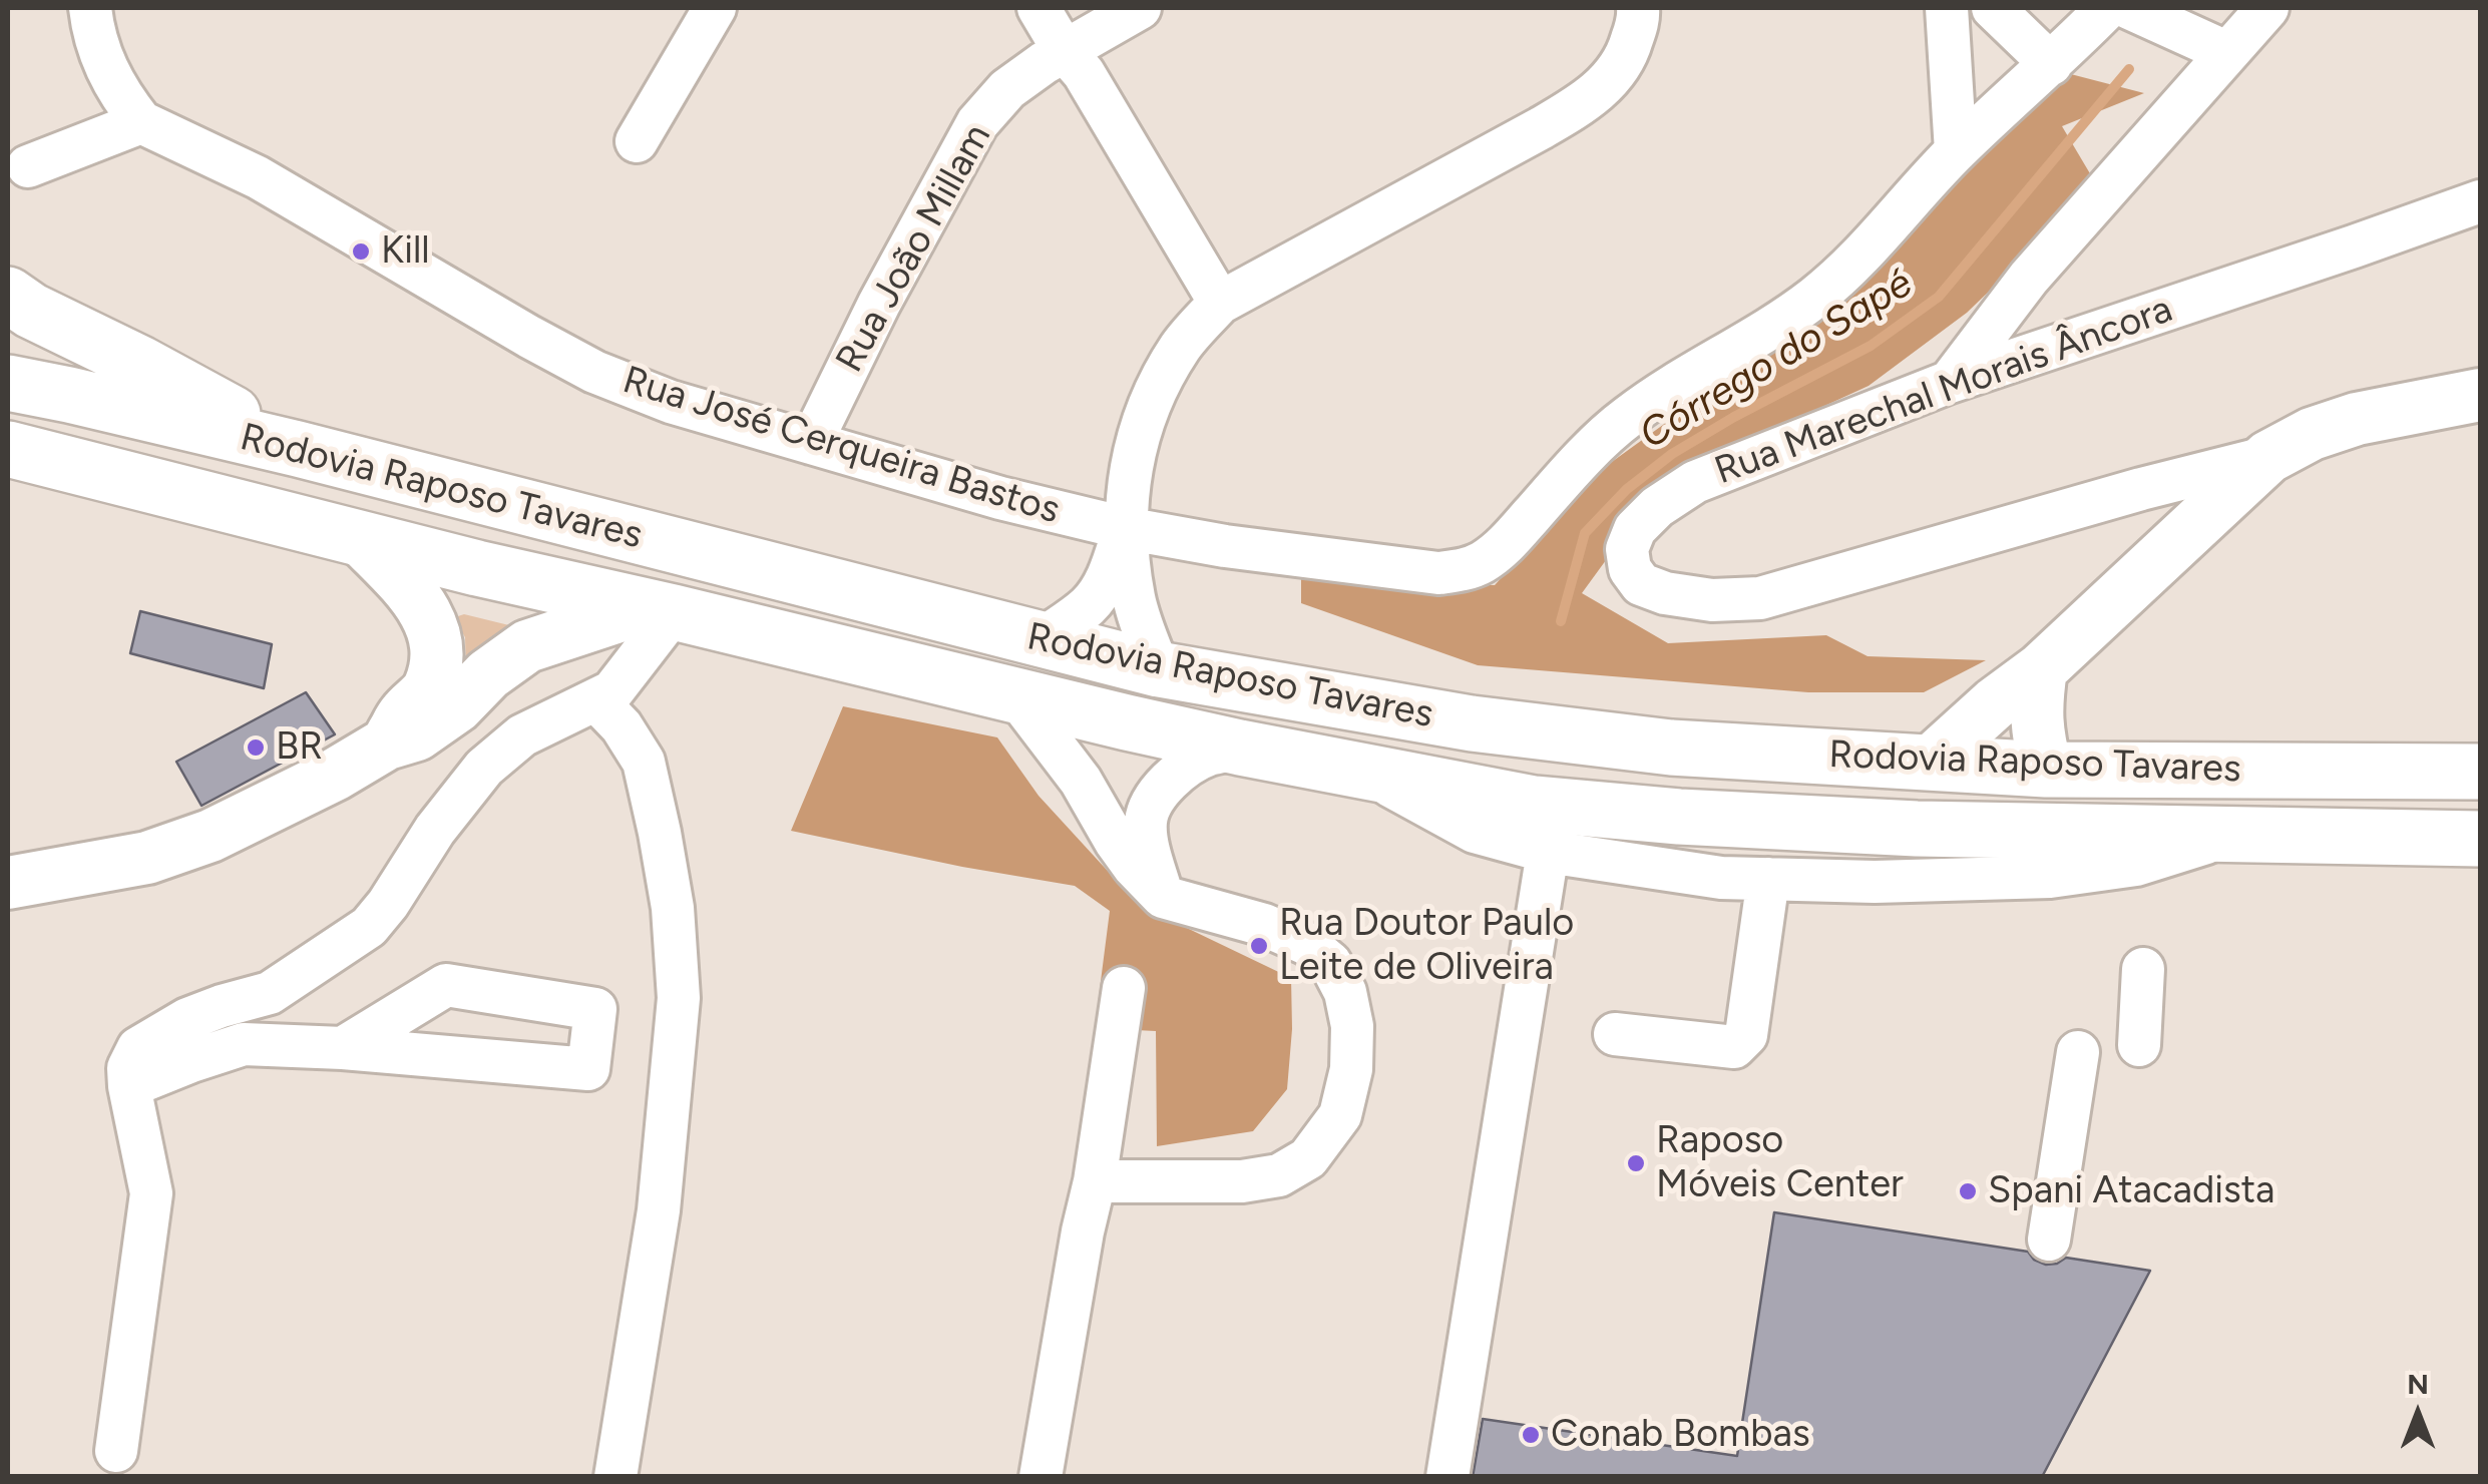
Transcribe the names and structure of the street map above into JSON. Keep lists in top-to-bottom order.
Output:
{
  "streets": {
    "highway": ["Rodovia Raposo Tavares"],
    "street": ["Rua João Millam", "Rua Marechal Morais Âncora", "Rua José Cerqueira Bastos"]
  },
  "crossings": [
    ["Rua João Millam", "Rua José Cerqueira Bastos"]
  ],
  "water": ["Córrego do Sapé"],
  "places": [
    "Kill",
    "BR",
    "Rua Doutor Paulo Leite de Oliveira",
    "Raposo Móveis Center",
    "Spani Atacadista",
    "Conab Bombas"
  ],
  "north": "top"
}
